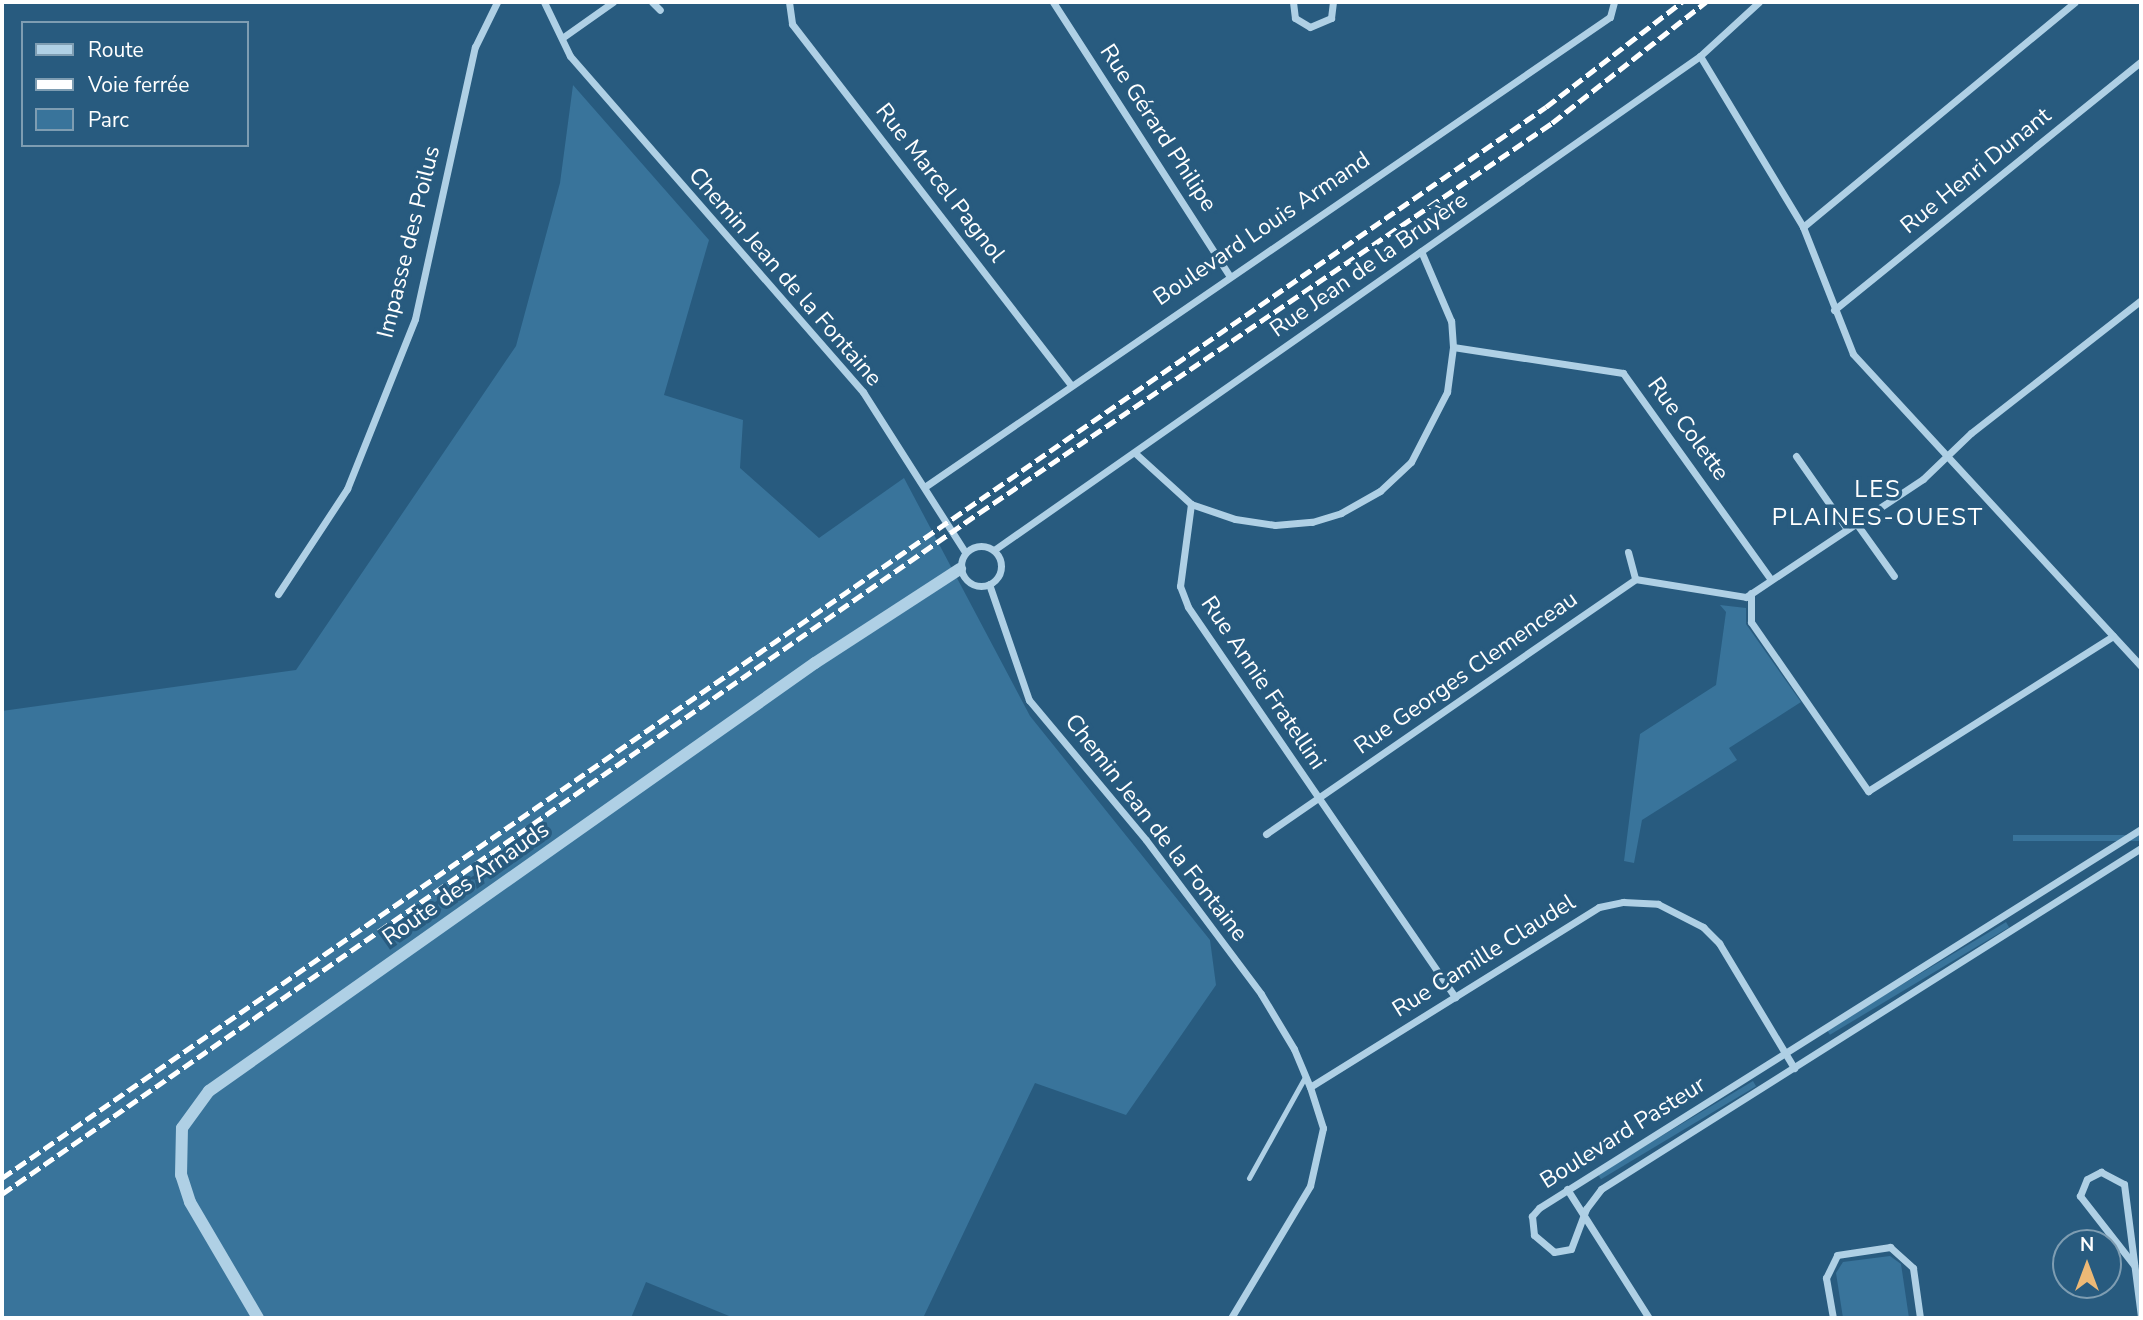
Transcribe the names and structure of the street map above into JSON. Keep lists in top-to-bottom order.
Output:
{
  "streets": {
    "street": [
      "Rue Gérard Philipe",
      "Rue Henri Dunant",
      "Rue Marcel Pagnol",
      "Boulevard Louis Armand",
      "Impasse des Poilus",
      "Rue Jean de la Bruyère",
      "Chemin Jean de la Fontaine",
      "Rue Colette",
      "Rue Georges Clemenceau",
      "Rue Annie Fratellini",
      "Route des Arnauds",
      "Rue Camille Claudel",
      "Boulevard Pasteur"
    ]
  },
  "crossings": [
    ["Rue Gérard Philipe", "Boulevard Louis Armand"],
    ["Rue Marcel Pagnol", "Boulevard Louis Armand"],
    ["Boulevard Louis Armand", "Chemin Jean de la Fontaine"],
    ["Rue Jean de la Bruyère", "Chemin Jean de la Fontaine"],
    ["Rue Jean de la Bruyère", "Route des Arnauds"],
    ["Chemin Jean de la Fontaine", "Route des Arnauds"],
    ["Chemin Jean de la Fontaine", "Rue Camille Claudel"],
    ["Rue Georges Clemenceau", "Rue Annie Fratellini"],
    ["Rue Camille Claudel", "Boulevard Pasteur"]
  ],
  "districts": ["LES PLAINES-OUEST"],
  "legend": ["Route", "Voie ferrée", "Parc"],
  "north": "top"
}
